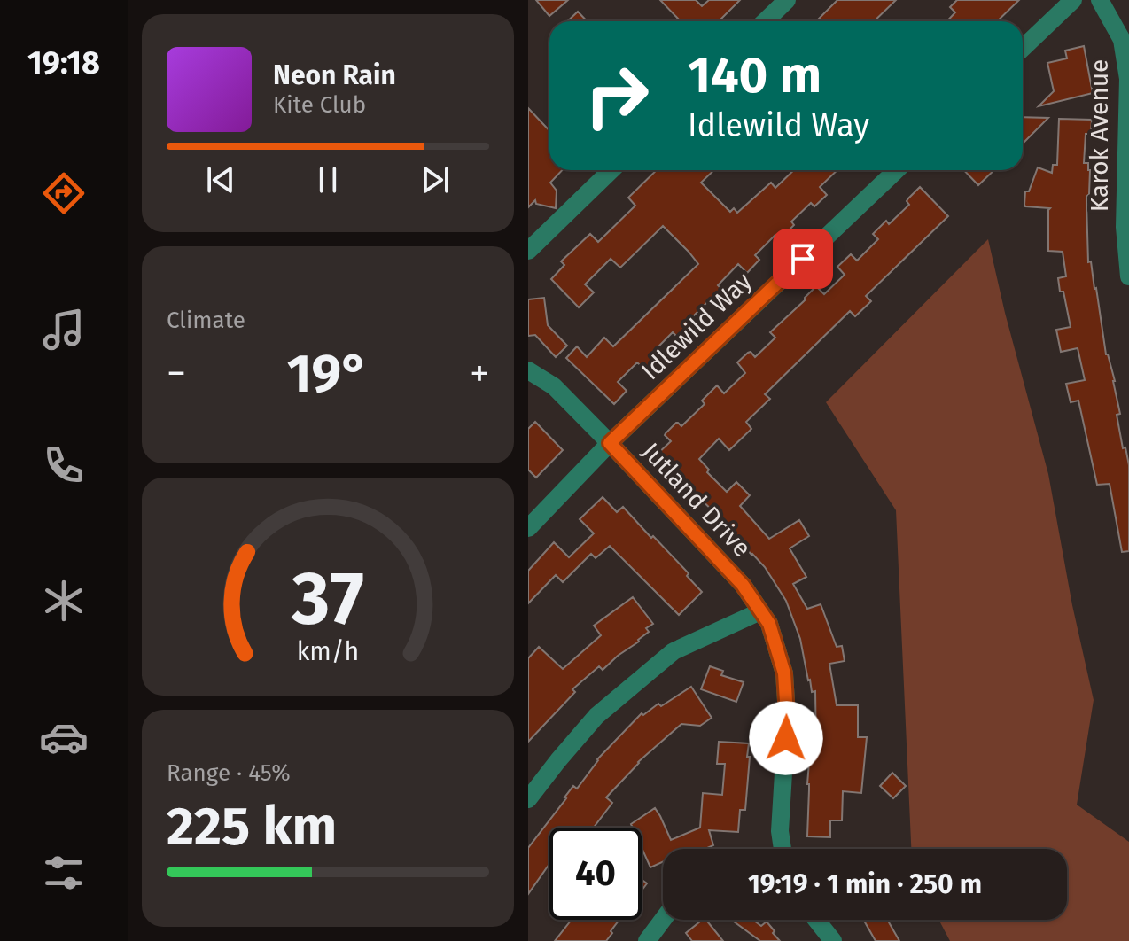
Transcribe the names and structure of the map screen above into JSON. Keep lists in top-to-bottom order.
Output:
{
  "streets": {
    "street": ["Karok Avenue", "Idlewild Way", "Jutland Drive"]
  },
  "crossings": [
    ["Idlewild Way", "Jutland Drive"]
  ],
  "page": {
    "tabs": "19:18",
    "turn": ["140 m", "Idlewild Way"],
    "song": ["Neon Rain", "Kite Club"],
    "tile": [
      "Climate",
      ["Range · 45%", "225 km"]
    ],
    "heat": ["−", "19°", "+"],
    "limit": "40",
    "trip": "19:19 · 1 min · 250 m",
    "gauge": ["37", "km/h"]
  }
}
